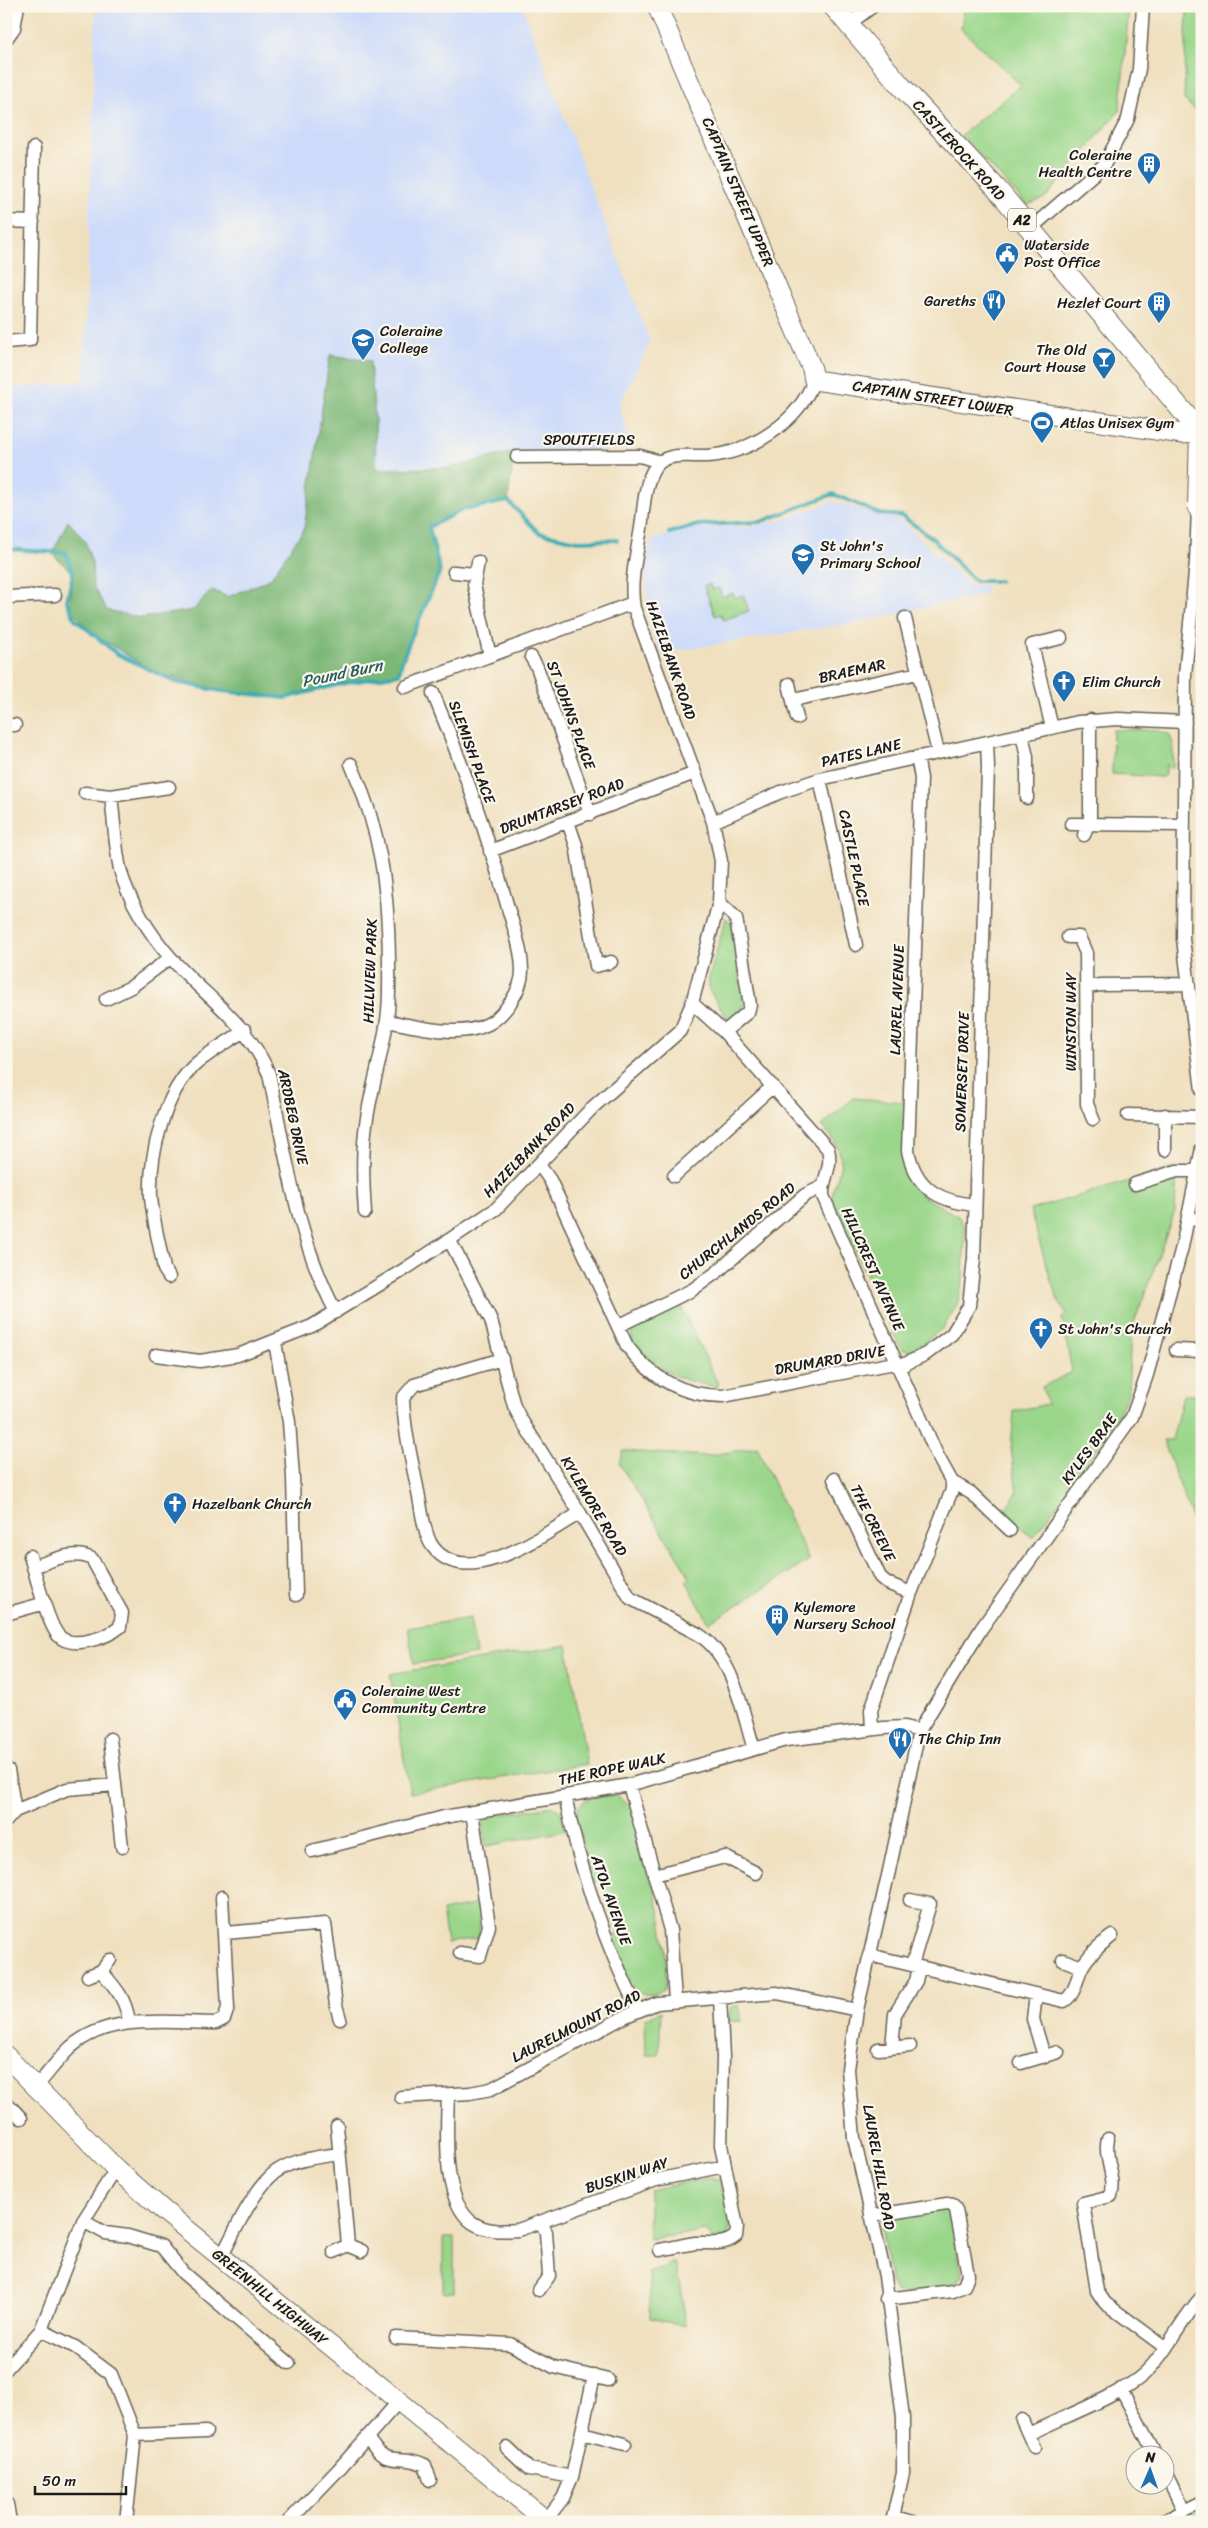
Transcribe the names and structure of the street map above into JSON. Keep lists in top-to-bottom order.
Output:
{
  "streets": {
    "main road": [
      "CASTLEROCK ROAD",
      "CAPTAIN STREET UPPER",
      "A2",
      "CAPTAIN STREET LOWER",
      "GREENHILL HIGHWAY"
    ],
    "street": [
      "SPOUTFIELDS",
      "HAZELBANK ROAD",
      "BRAEMAR",
      "ST JOHNS PLACE",
      "SLEMISH PLACE",
      "PATES LANE",
      "DRUMTARSEY ROAD",
      "CASTLE PLACE",
      "HILLVIEW PARK",
      "LAUREL AVENUE",
      "WINSTON WAY",
      "SOMERSET DRIVE",
      "ARDBEG DRIVE",
      "CHURCHLANDS ROAD",
      "HILLCREST AVENUE",
      "DRUMARD DRIVE",
      "KYLES BRAE",
      "KYLEMORE ROAD",
      "THE CREEVE",
      "THE ROPE WALK",
      "ATOL AVENUE",
      "LAURELMOUNT ROAD",
      "LAUREL HILL ROAD",
      "BUSKIN WAY"
    ]
  },
  "crossings": [
    ["CASTLEROCK ROAD", "CAPTAIN STREET LOWER"],
    ["CAPTAIN STREET UPPER", "CAPTAIN STREET LOWER"],
    ["SPOUTFIELDS", "HAZELBANK ROAD"],
    ["HAZELBANK ROAD", "PATES LANE"],
    ["HAZELBANK ROAD", "DRUMTARSEY ROAD"],
    ["HAZELBANK ROAD", "ARDBEG DRIVE"],
    ["HAZELBANK ROAD", "DRUMARD DRIVE"],
    ["HAZELBANK ROAD", "KYLEMORE ROAD"],
    ["ST JOHNS PLACE", "DRUMTARSEY ROAD"],
    ["SLEMISH PLACE", "DRUMTARSEY ROAD"],
    ["PATES LANE", "CASTLE PLACE"],
    ["PATES LANE", "LAUREL AVENUE"],
    ["PATES LANE", "SOMERSET DRIVE"],
    ["DRUMTARSEY ROAD", "HILLVIEW PARK"],
    ["LAUREL AVENUE", "SOMERSET DRIVE"],
    ["SOMERSET DRIVE", "HILLCREST AVENUE"],
    ["SOMERSET DRIVE", "DRUMARD DRIVE"],
    ["CHURCHLANDS ROAD", "HILLCREST AVENUE"],
    ["CHURCHLANDS ROAD", "DRUMARD DRIVE"],
    ["HILLCREST AVENUE", "DRUMARD DRIVE"],
    ["KYLES BRAE", "THE ROPE WALK"],
    ["KYLES BRAE", "LAUREL HILL ROAD"],
    ["KYLEMORE ROAD", "THE ROPE WALK"],
    ["THE ROPE WALK", "ATOL AVENUE"],
    ["THE ROPE WALK", "LAUREL HILL ROAD"],
    ["ATOL AVENUE", "LAURELMOUNT ROAD"],
    ["LAURELMOUNT ROAD", "LAUREL HILL ROAD"],
    ["LAURELMOUNT ROAD", "BUSKIN WAY"]
  ],
  "water": ["Pound Burn"],
  "places": {
    "building": ["Coleraine Health Centre", "Hezlet Court", "Kylemore Nursery School"],
    "public building": ["Waterside Post Office", "Coleraine West Community Centre"],
    "restaurant": ["Gareths", "The Chip Inn"],
    "school or university": ["Coleraine College", "St John's Primary School"],
    "bar": ["The Old Court House"],
    "sports": ["Atlas Unisex Gym"],
    "church": ["Elim Church", "St John's Church", "Hazelbank Church"]
  },
  "scale_bar": "50 m",
  "north": "top"
}
